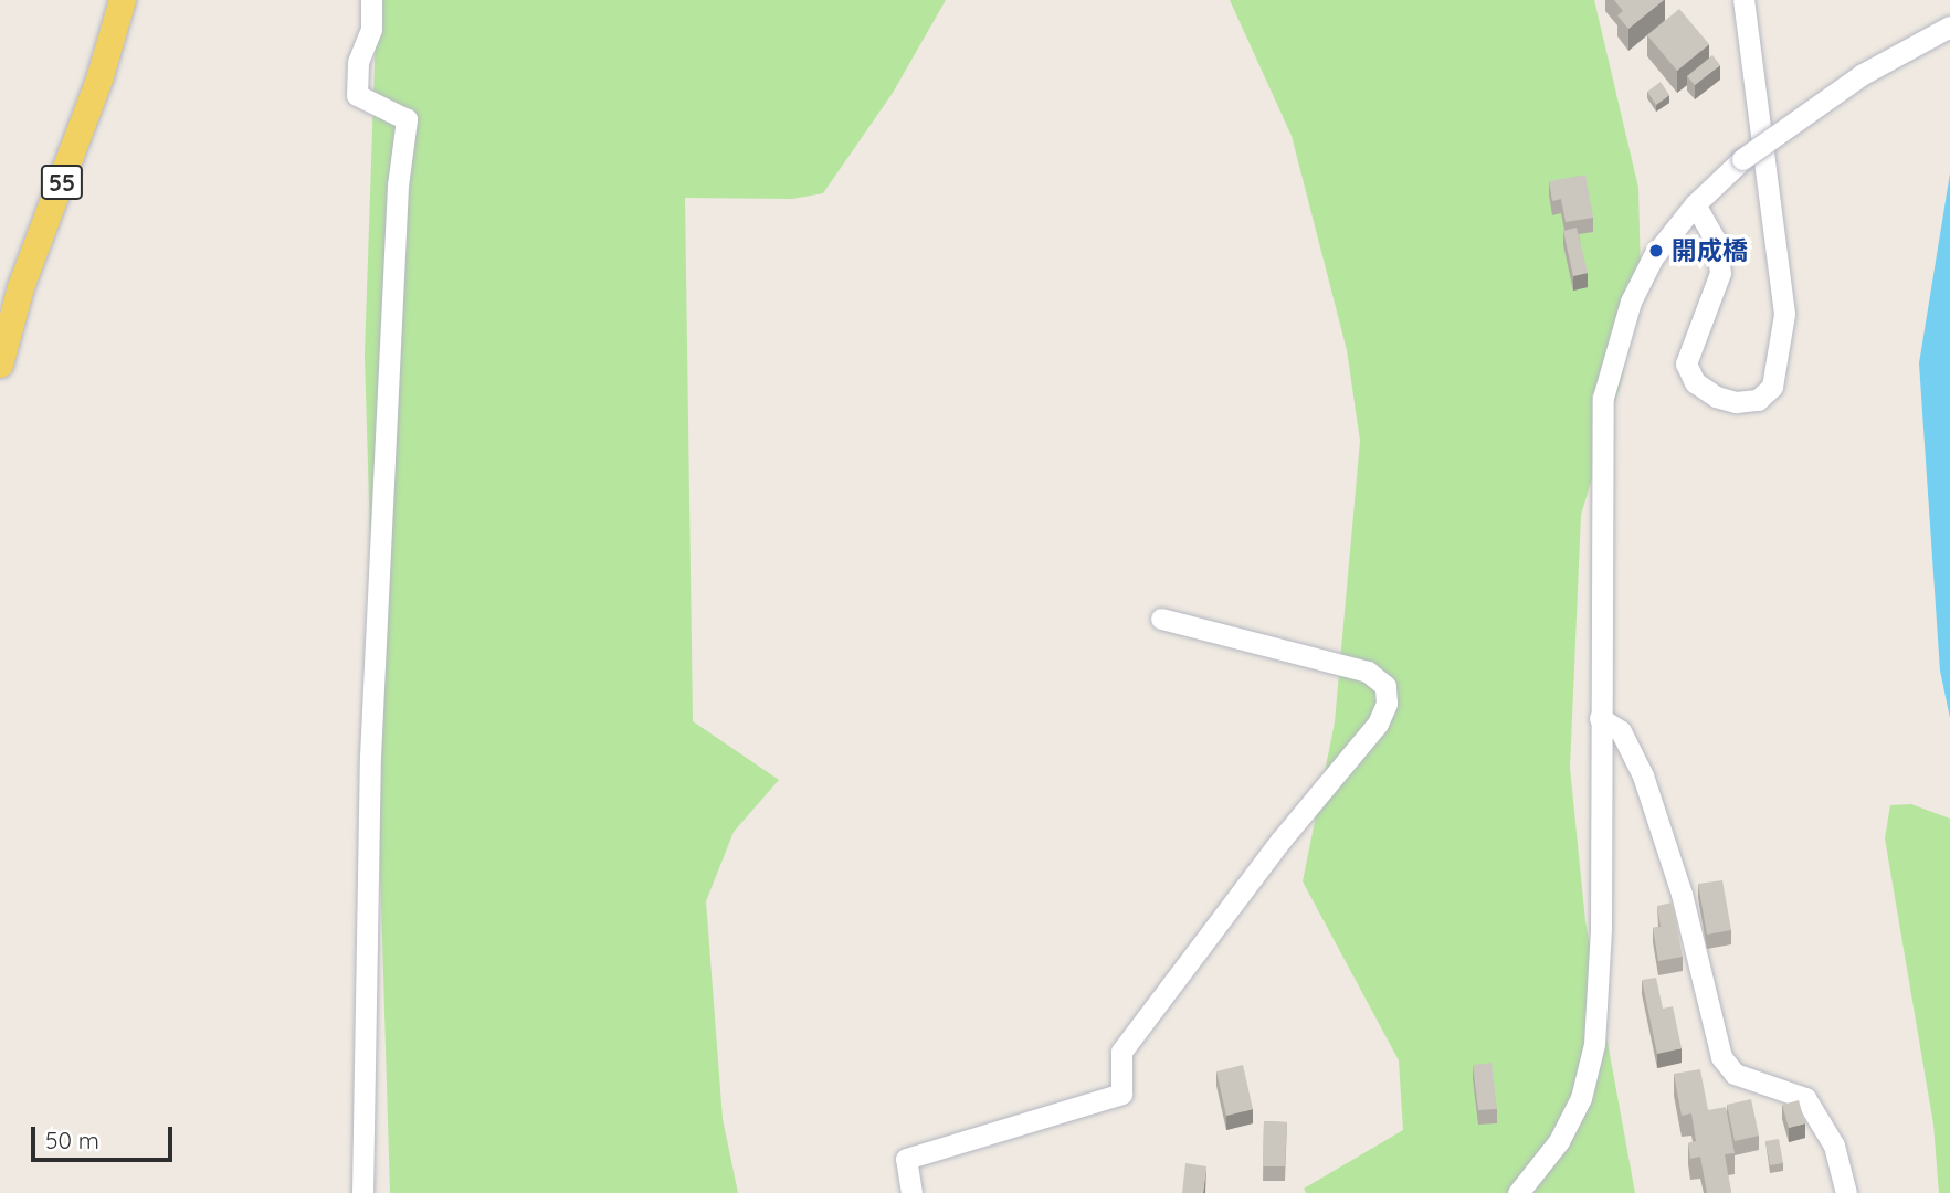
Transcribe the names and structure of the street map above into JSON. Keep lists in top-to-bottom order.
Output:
{
  "streets": {
    "main road": ["55"]
  },
  "places": ["開成橋"],
  "scale_bar": "50 m"
}
